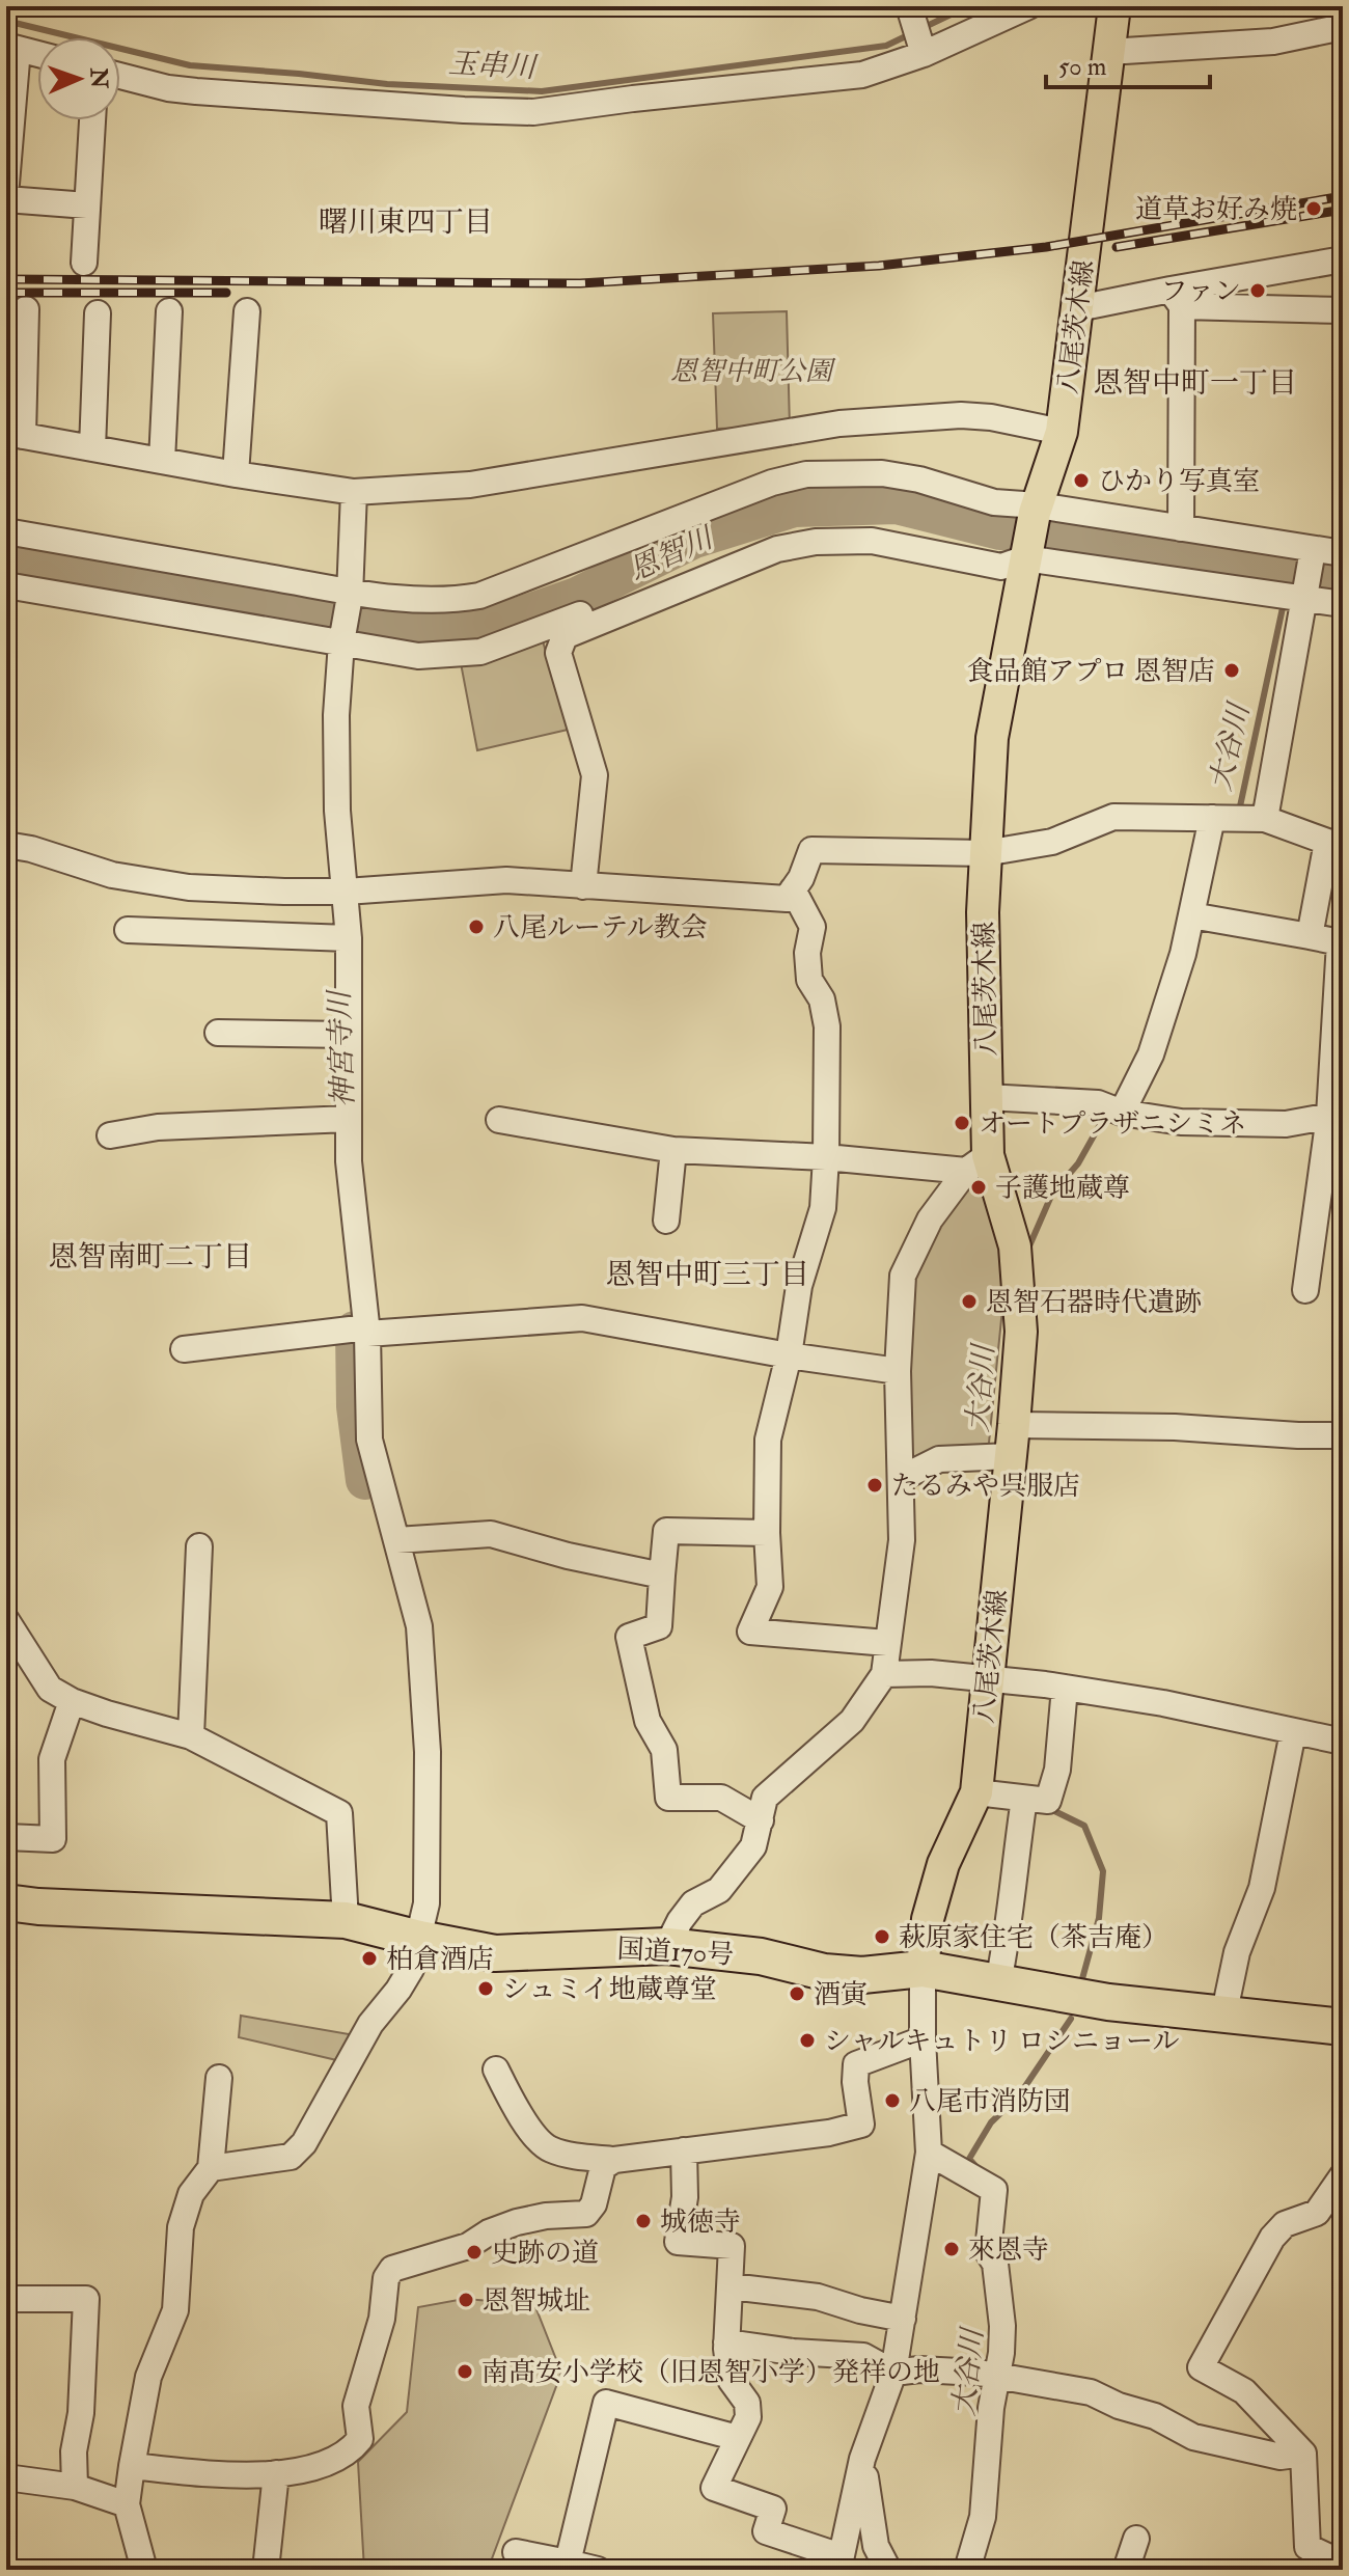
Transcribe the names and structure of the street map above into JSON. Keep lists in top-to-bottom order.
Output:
{
  "streets": {
    "highway": ["国道170号"],
    "main road": ["八尾茨木線"]
  },
  "crossings": [
    ["八尾茨木線", "国道170号"]
  ],
  "districts": [
    "曙川東四丁目",
    "恩智中町一丁目",
    "恩智南町二丁目",
    "恩智中町三丁目"
  ],
  "water": [
    "玉串川",
    "恩智川",
    "大谷川",
    "神宮寺川"
  ],
  "parks": ["恩智中町公園"],
  "places": [
    "道草お好み焼",
    "ファン",
    "ひかり写真室",
    "食品館アプロ 恩智店",
    "八尾ルーテル教会",
    "オートプラザニシミネ",
    "子護地蔵尊",
    "恩智石器時代遺跡",
    "たるみや呉服店",
    "萩原家住宅（茶吉庵）",
    "柏倉酒店",
    "シュミイ地蔵尊堂",
    "酒寅",
    "シャルキュトリ ロシニョール",
    "八尾市消防団",
    "城徳寺",
    "來恩寺",
    "史跡の道",
    "恩智城址",
    "南髙安小学校（旧恩智小学）発祥の地"
  ],
  "scale_bar": "50 m",
  "north": "right"
}
